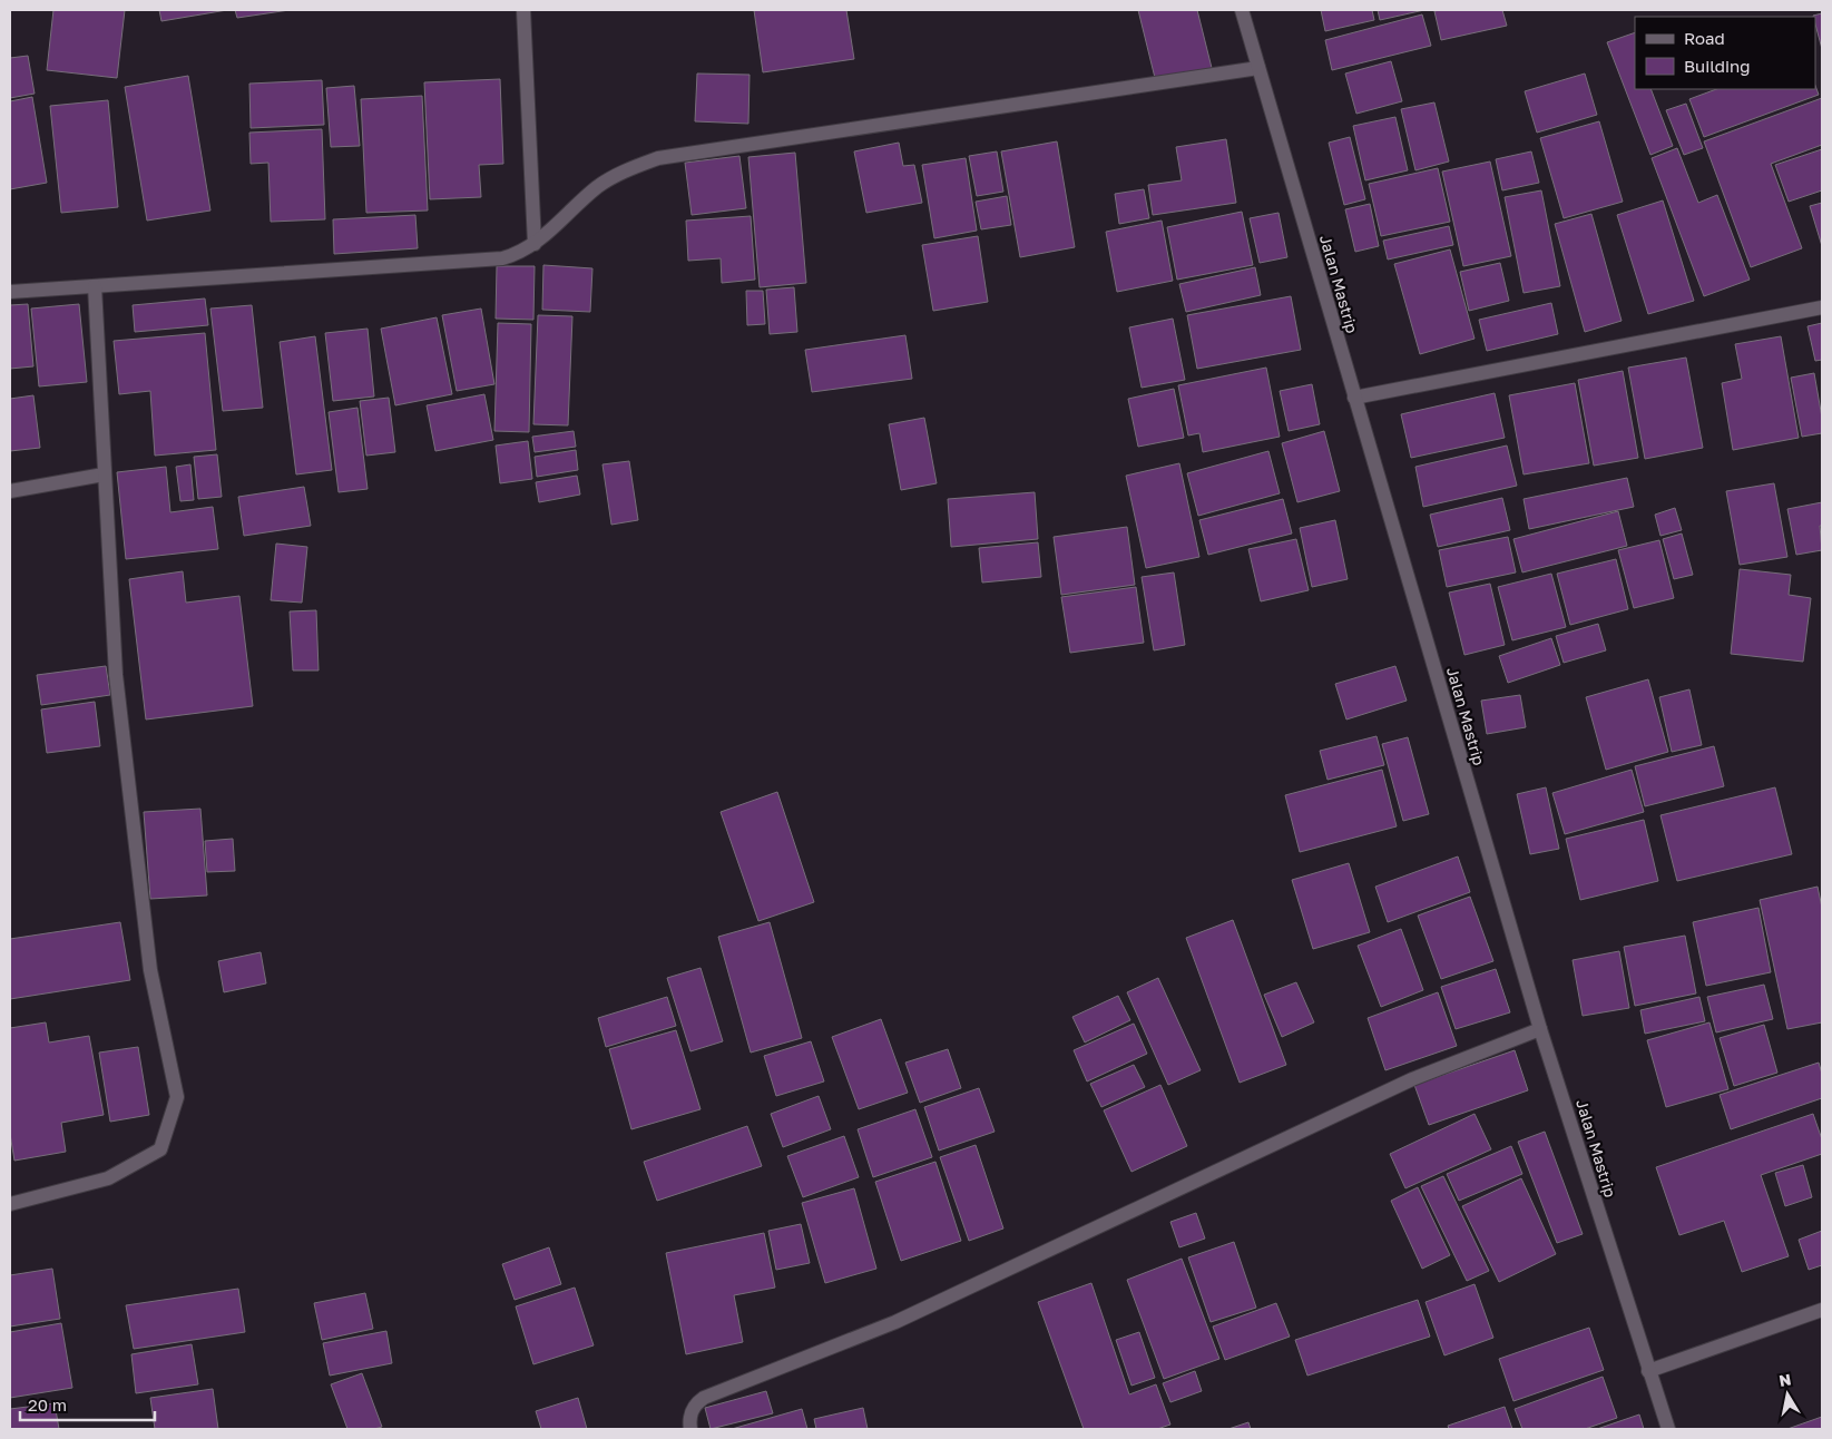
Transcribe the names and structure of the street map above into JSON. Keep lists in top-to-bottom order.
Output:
{
  "streets": {
    "street": ["Jalan Mastrip"]
  },
  "legend": ["Road", "Building"],
  "scale_bar": "20 m",
  "north": "top"
}
